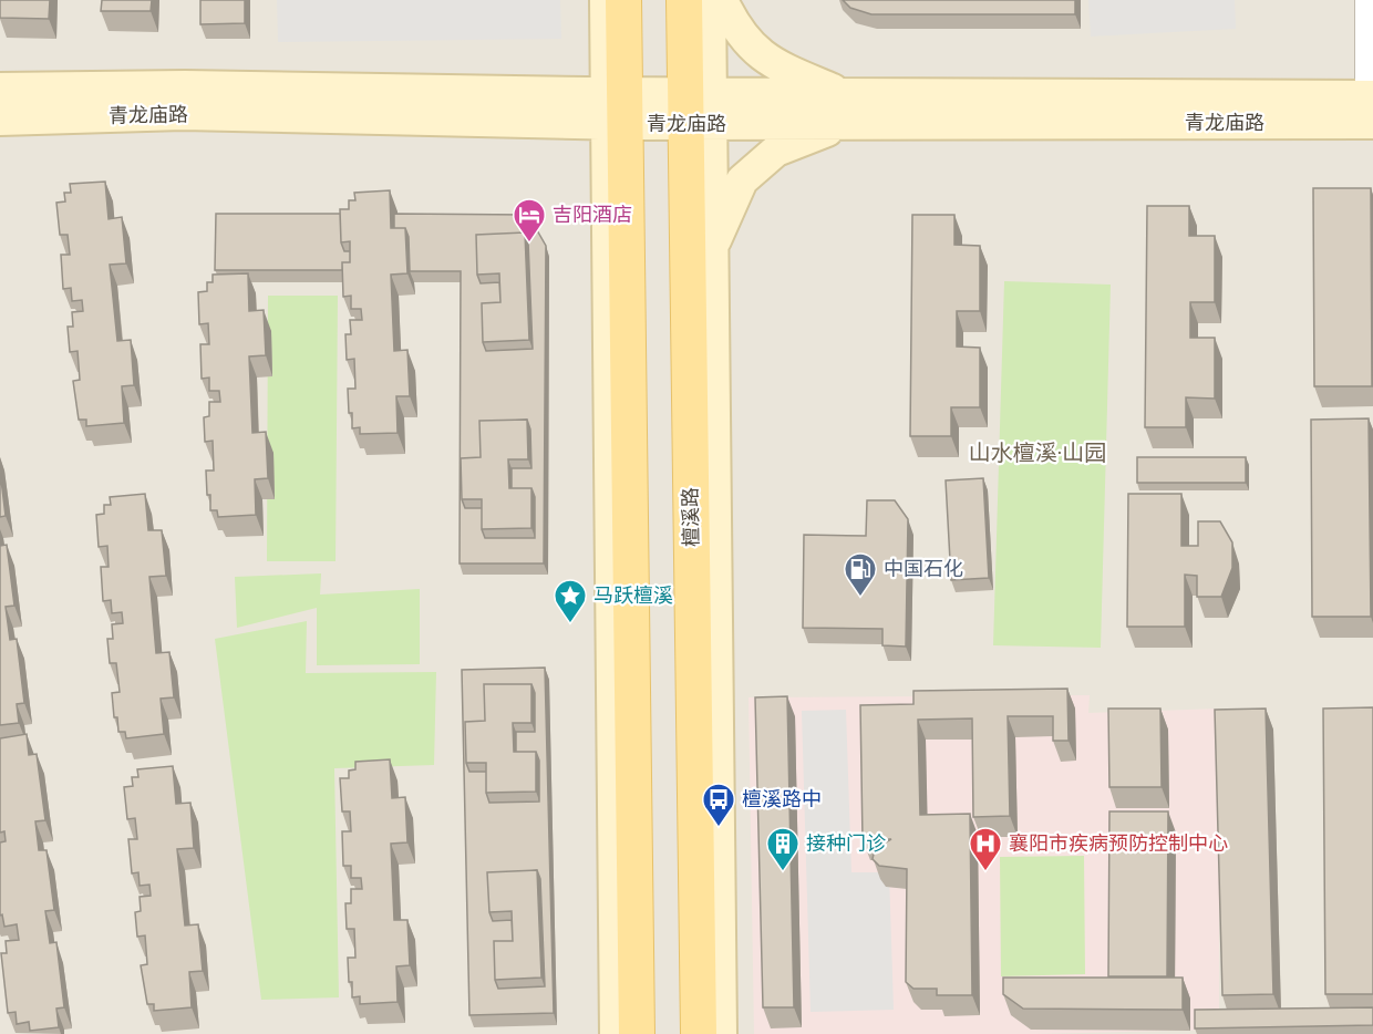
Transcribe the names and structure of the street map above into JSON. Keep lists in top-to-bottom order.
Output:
{
  "streets": {
    "main road": ["檀溪路"],
    "street": ["青龙庙路"]
  },
  "crossings": [
    ["青龙庙路", "檀溪路"]
  ],
  "districts": ["山水檀溪·山园"],
  "places": {
    "hotel": ["吉阳酒店"],
    "fuel station": ["中国石化"],
    "place": ["马跃檀溪"],
    "bus stop": ["檀溪路中"],
    "building": ["接种门诊"],
    "hospital": ["襄阳市疾病预防控制中心"]
  }
}
